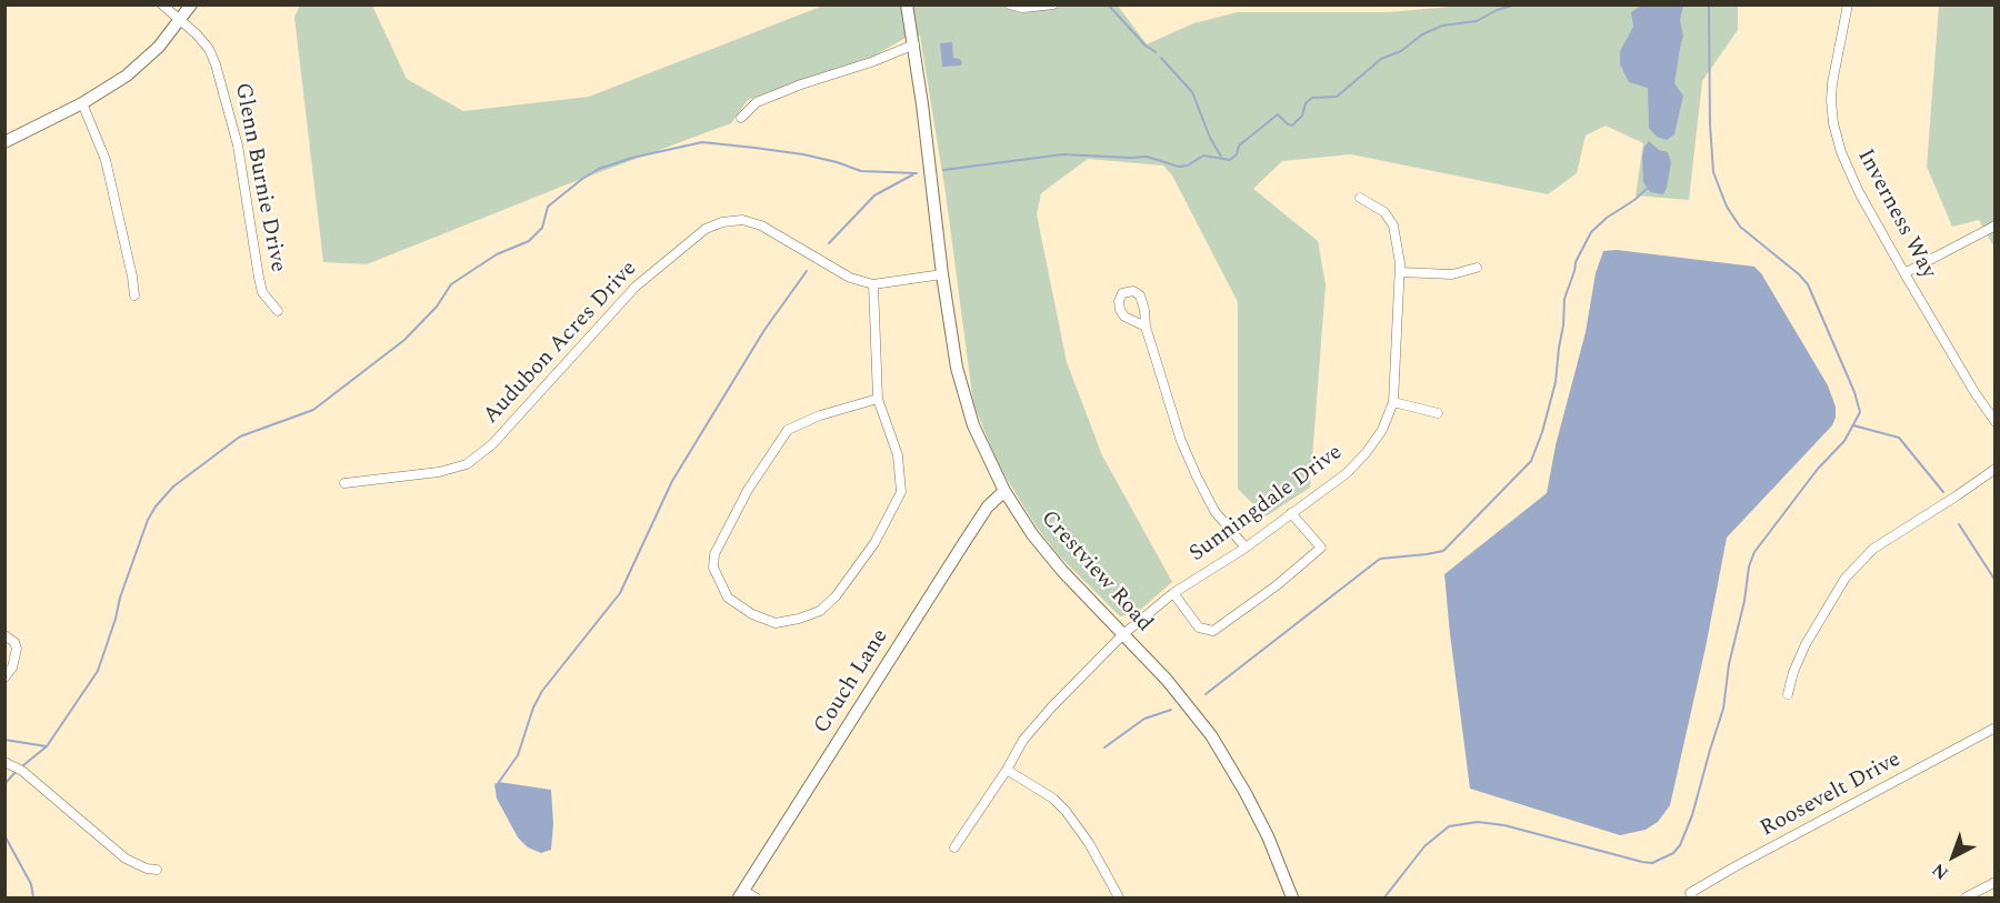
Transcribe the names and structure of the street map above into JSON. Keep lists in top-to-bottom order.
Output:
{
  "streets": {
    "street": [
      "Glenn Burnie Drive",
      "Inverness Way",
      "Audubon Acres Drive",
      "Sunningdale Drive",
      "Crestview Road",
      "Couch Lane",
      "Roosevelt Drive"
    ]
  },
  "crossings": [
    ["Audubon Acres Drive", "Crestview Road"],
    ["Sunningdale Drive", "Crestview Road"],
    ["Crestview Road", "Couch Lane"]
  ],
  "north": "bottom left"
}
